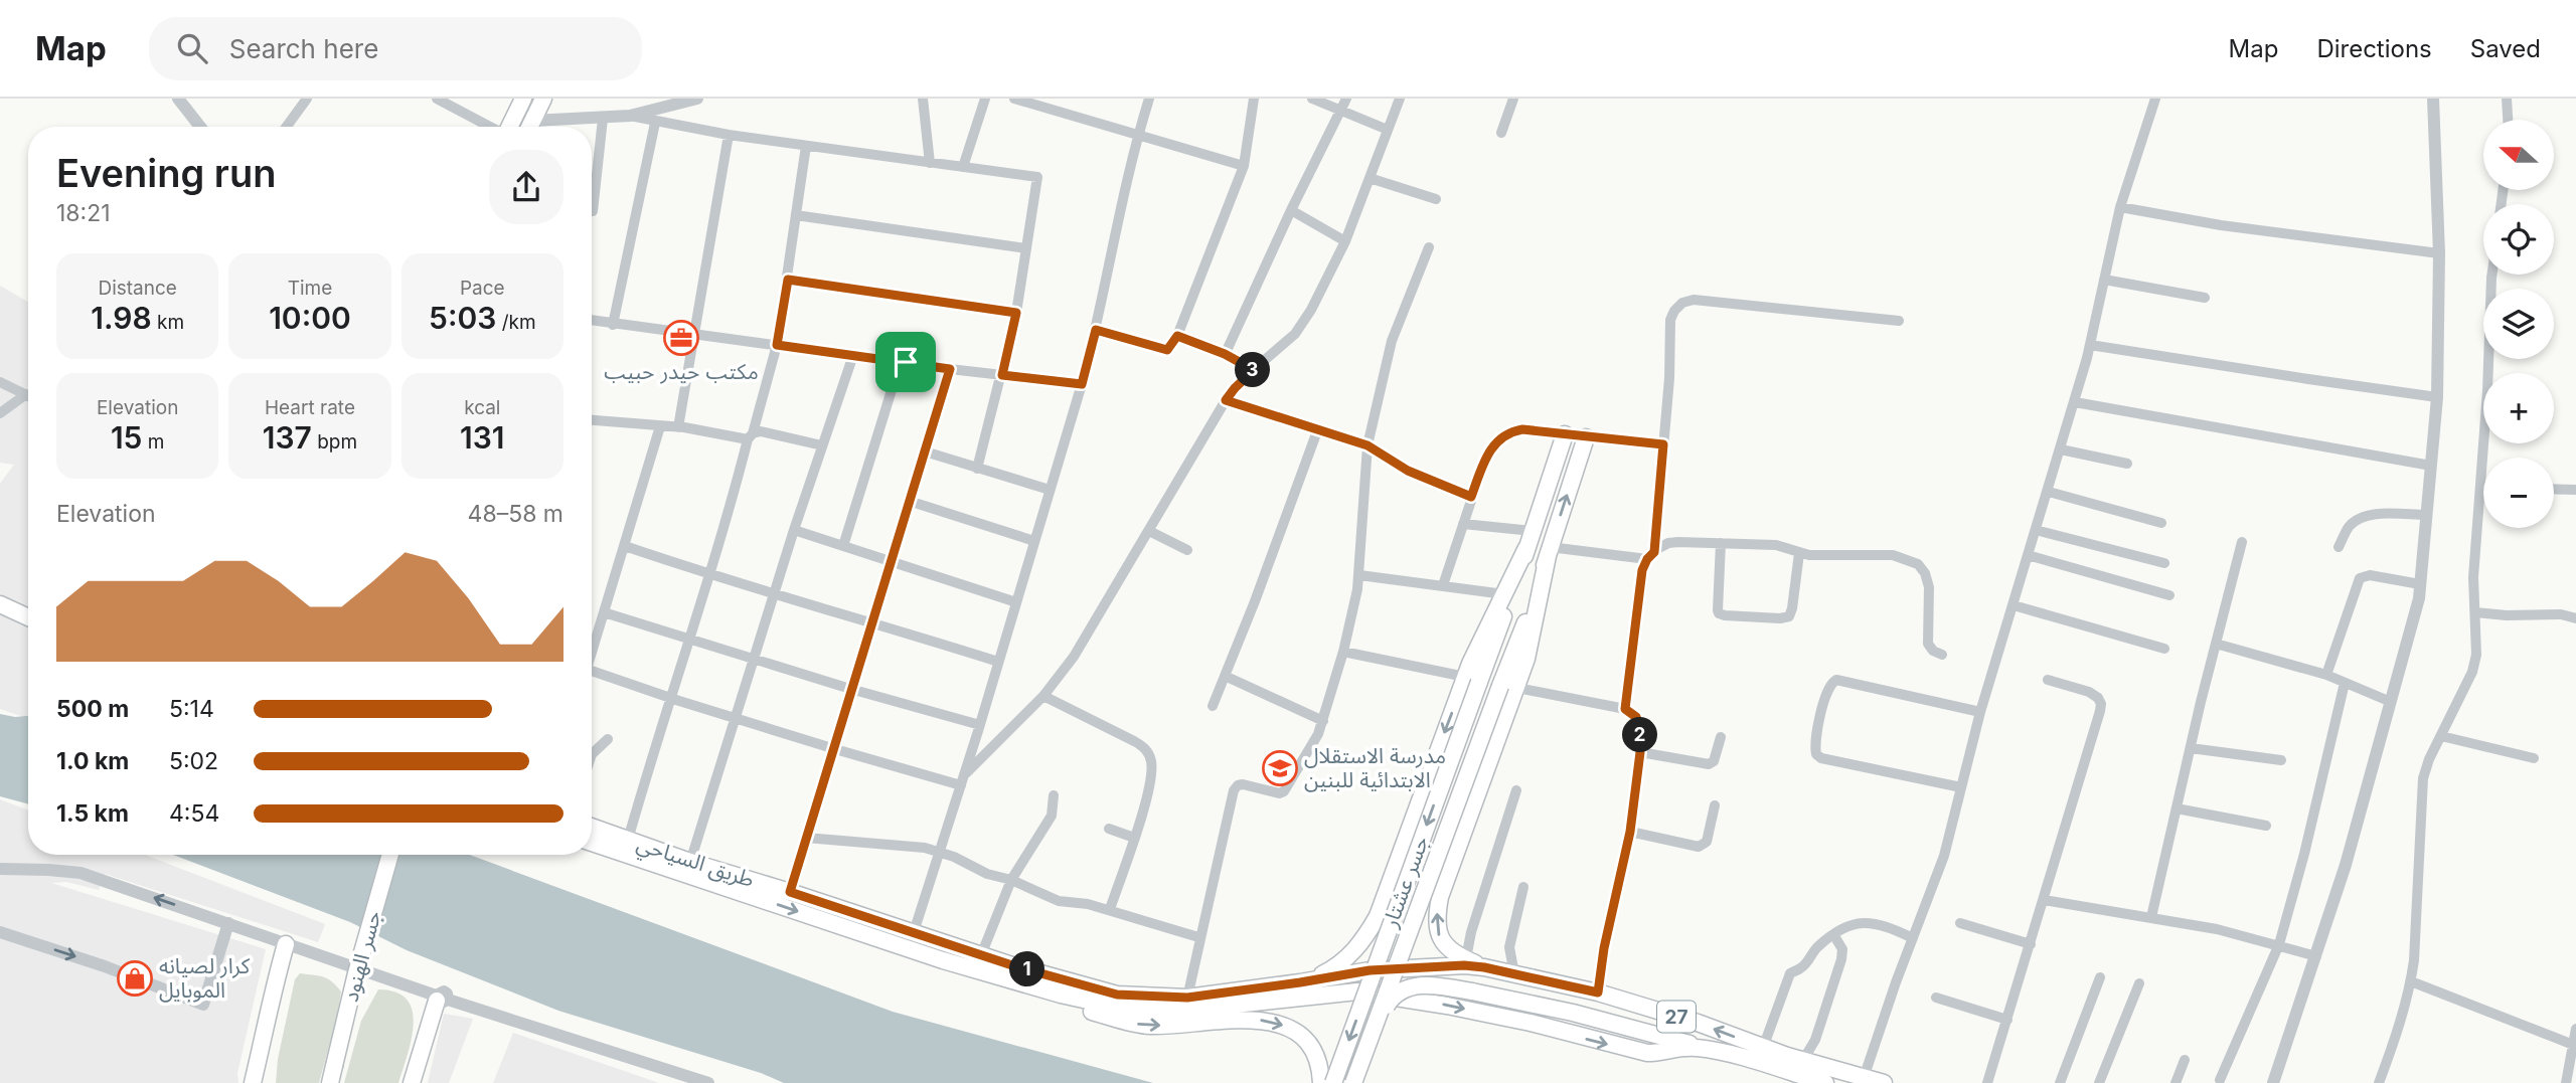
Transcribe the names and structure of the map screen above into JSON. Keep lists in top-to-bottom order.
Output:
{
  "streets": {
    "main road": [
      "طريق السياحي",
      "جسر عشتار",
      "جسر الهنود",
      "27"
    ]
  },
  "crossings": [
    ["طريق السياحي", "27"]
  ],
  "places": {
    "office": ["مكتب حيدر حبيب"],
    "school or university": ["مدرسة الاستقلال الابتدائية للبنين"],
    "shop": ["كرار لصيانه الموبايل"]
  },
  "north": "left",
  "page": {
    "header": "Map",
    "search": "Search here",
    "nav": ["Map", "Directions", "Saved"],
    "map_buttons": ["+", "−"],
    "heading": ["Evening run", "18:21"],
    "stats": [
      ["Distance", "1.98 km"],
      ["Time", "10:00"],
      ["Pace", "5:03 /km"],
      ["Elevation", "15 m"],
      ["Heart rate", "137 bpm"],
      ["kcal", "131"]
    ],
    "pins": ["3", "2", "1"],
    "chart": ["Elevation", "48–58 m"],
    "list": [
      {
        "name": "500 m",
        "note": "5:14"
      },
      {
        "name": "1.0 km",
        "note": "5:02"
      },
      {
        "name": "1.5 km",
        "note": "4:54"
      }
    ]
  }
}
